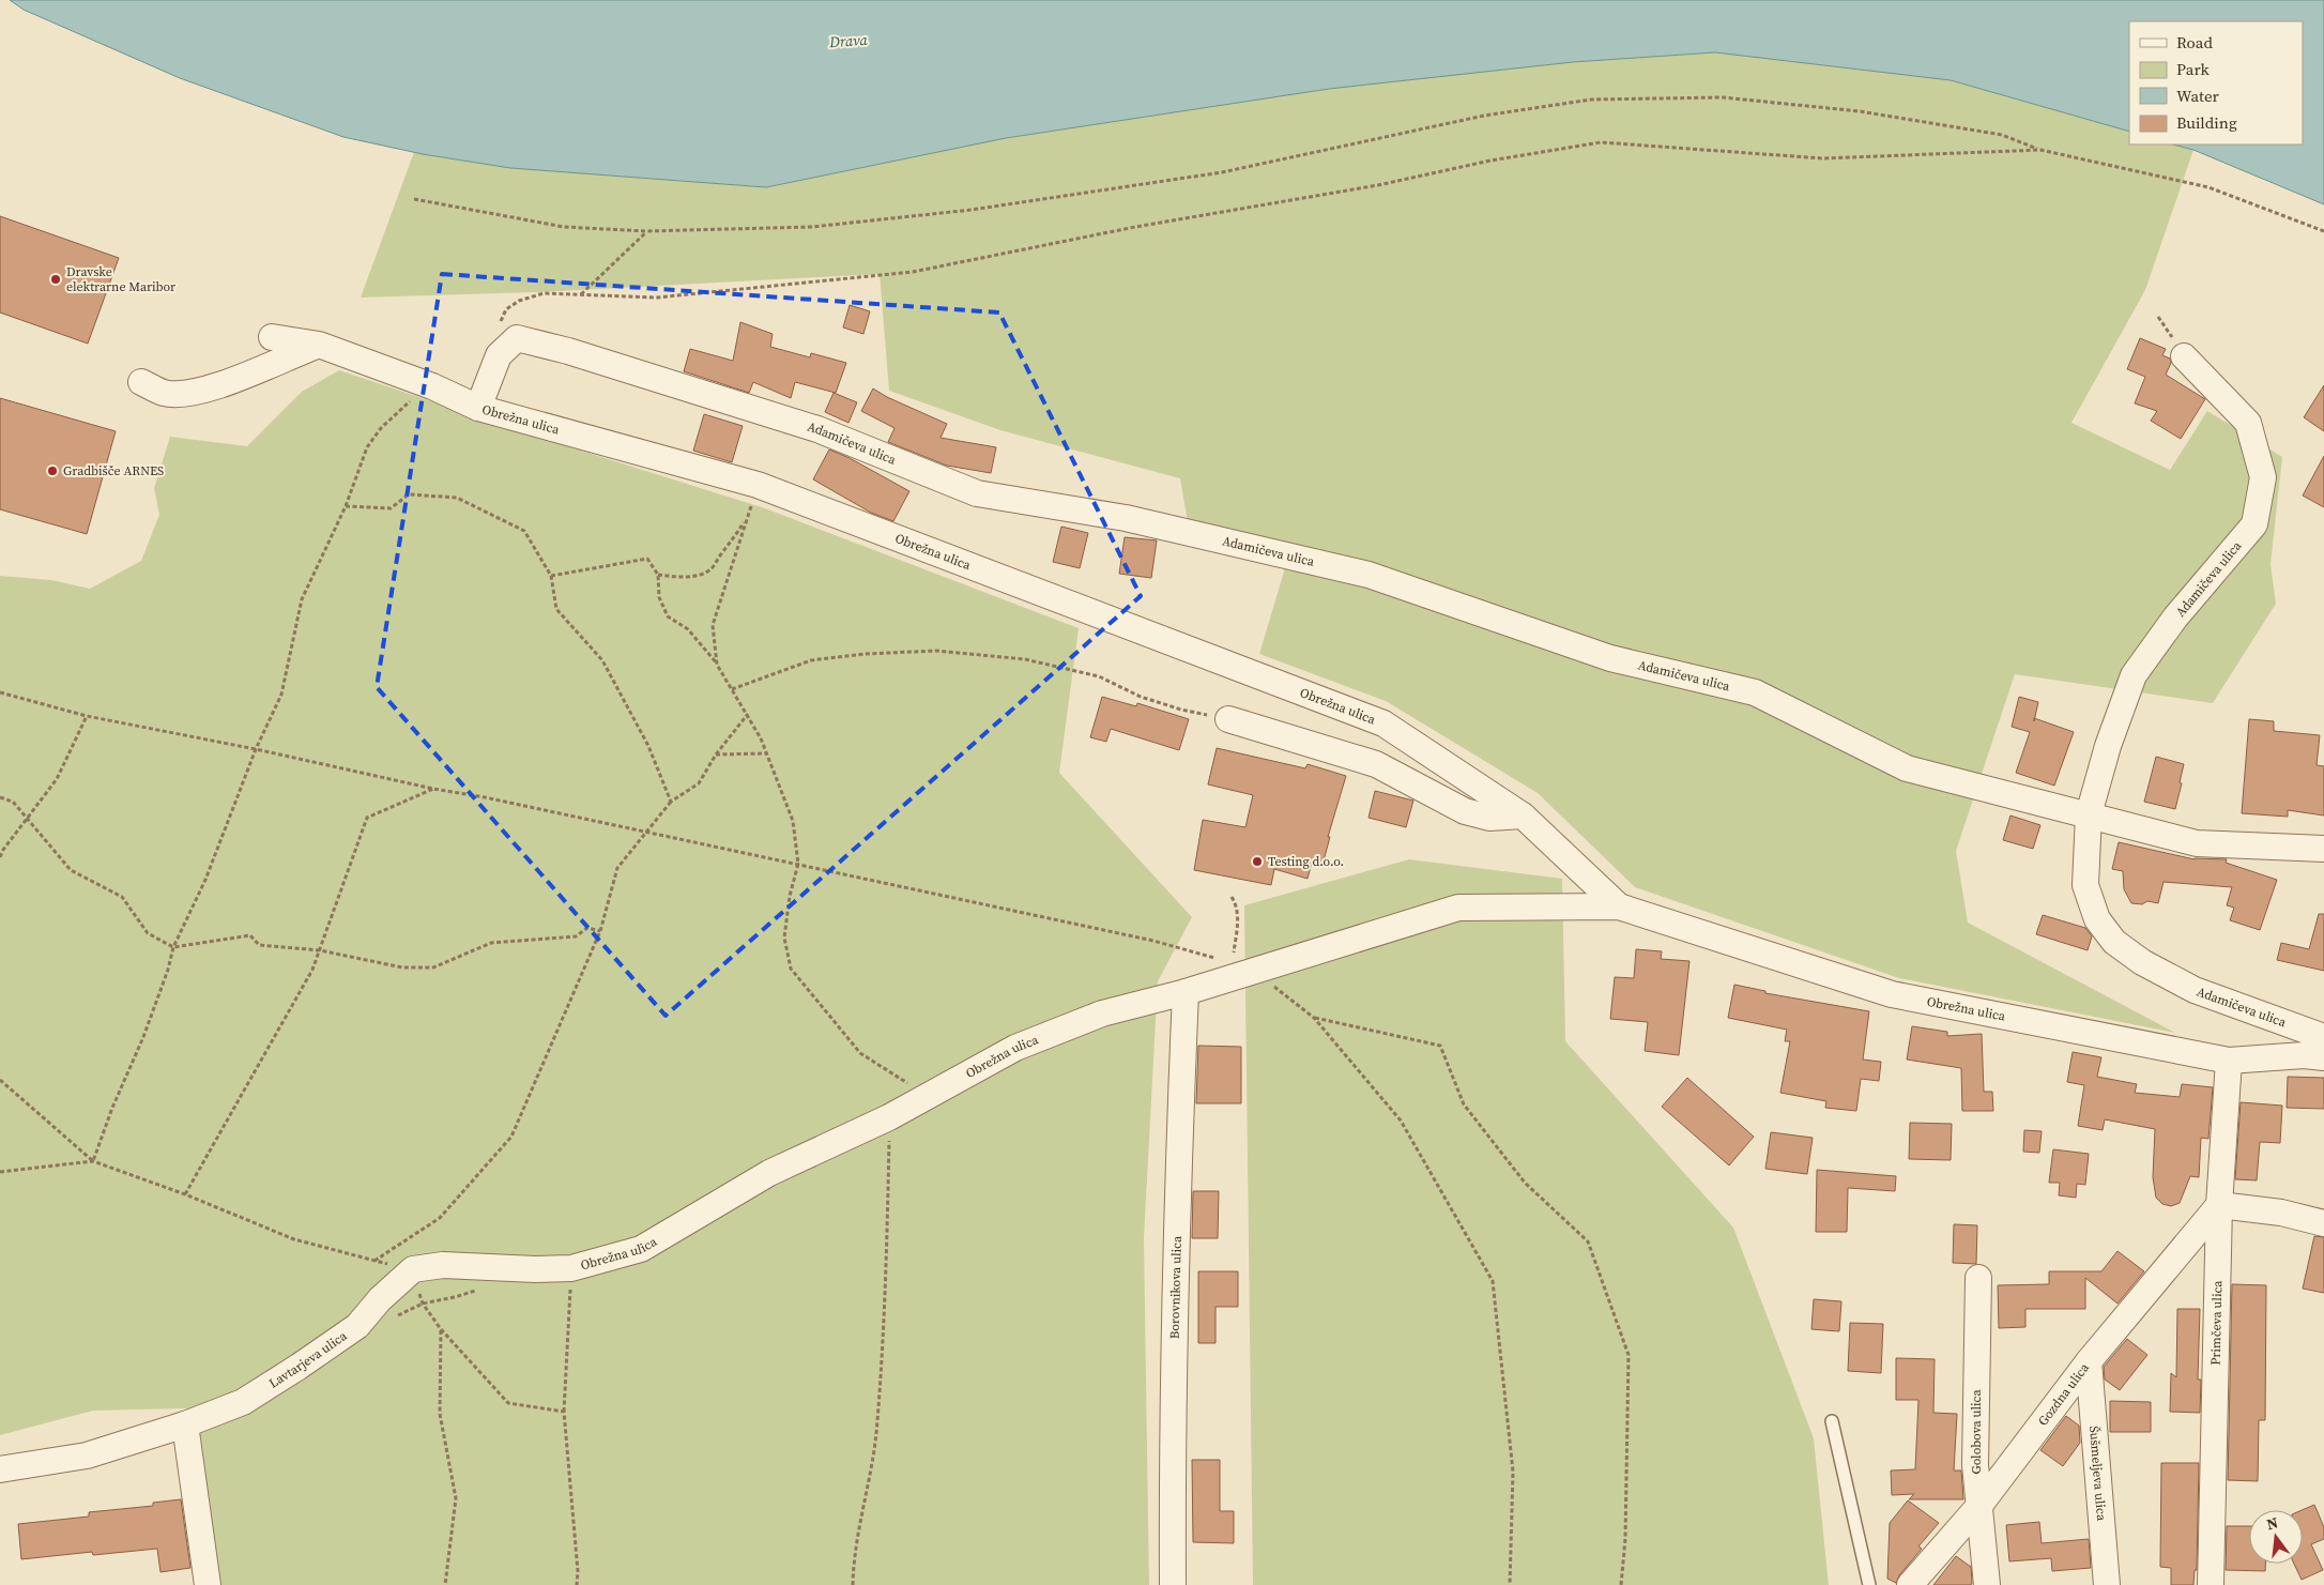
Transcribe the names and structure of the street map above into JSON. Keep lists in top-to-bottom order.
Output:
{
  "streets": {
    "street": [
      "Obrežna ulica",
      "Adamičeva ulica",
      "Borovnikova ulica",
      "Primčeva ulica",
      "Lavtarjeva ulica",
      "Gozdna ulica",
      "Golobova ulica",
      "Šušmeljeva ulica"
    ]
  },
  "crossings": [
    ["Obrežna ulica", "Adamičeva ulica"],
    ["Obrežna ulica", "Borovnikova ulica"],
    ["Obrežna ulica", "Primčeva ulica"],
    ["Obrežna ulica", "Lavtarjeva ulica"],
    ["Primčeva ulica", "Gozdna ulica"],
    ["Gozdna ulica", "Golobova ulica"],
    ["Gozdna ulica", "Šušmeljeva ulica"]
  ],
  "water": ["Drava"],
  "places": ["Dravske elektrarne Maribor", "Gradbišče ARNES", "Testing d.o.o."],
  "legend": [
    "Road",
    "Park",
    "Water",
    "Building"
  ],
  "north": "top"
}
